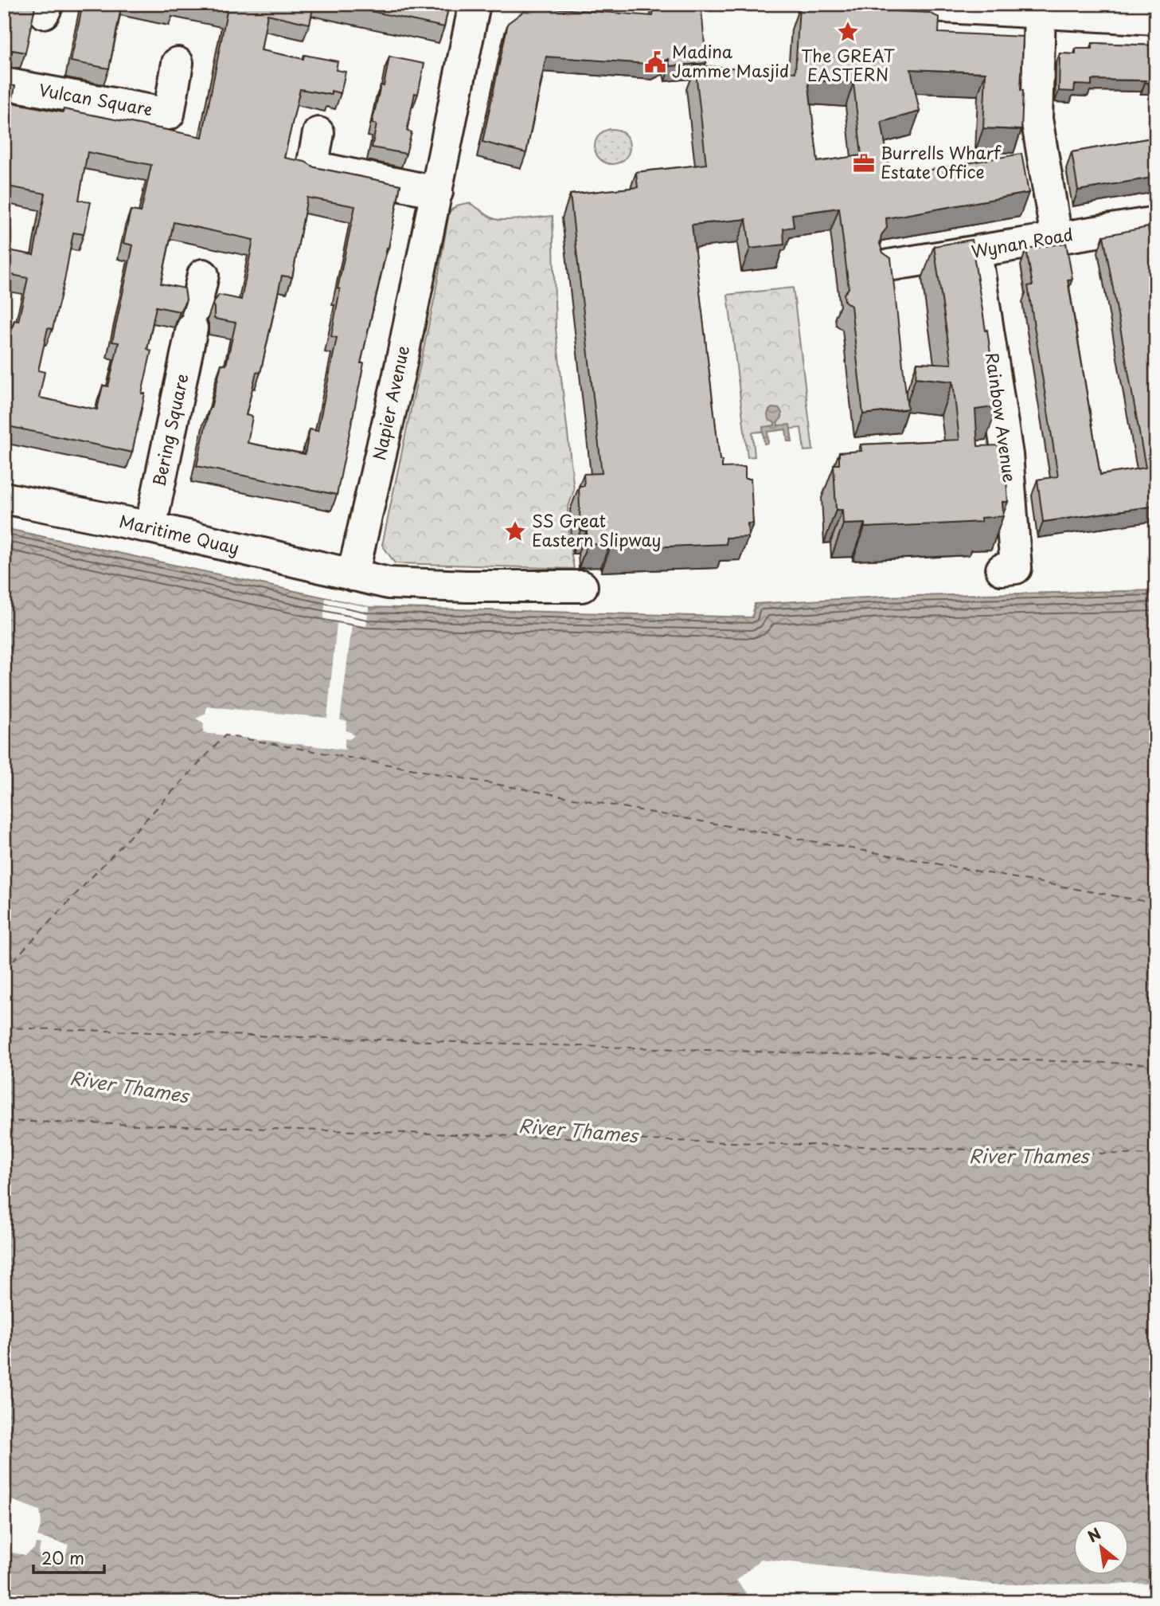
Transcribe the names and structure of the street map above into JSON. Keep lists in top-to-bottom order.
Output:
{
  "streets": {
    "street": [
      "Vulcan Square",
      "Wynan Road",
      "Napier Avenue",
      "Rainbow Avenue",
      "Bering Square",
      "Maritime Quay"
    ]
  },
  "crossings": [
    ["Wynan Road", "Rainbow Avenue"],
    ["Napier Avenue", "Maritime Quay"],
    ["Bering Square", "Maritime Quay"]
  ],
  "water": ["River Thames"],
  "places": {
    "place": ["The GREAT EASTERN", "SS Great Eastern Slipway"],
    "public building": ["Madina Jamme Masjid"],
    "office": ["Burrells Wharf Estate Office"]
  },
  "scale_bar": "20 m",
  "north": "top left"
}
